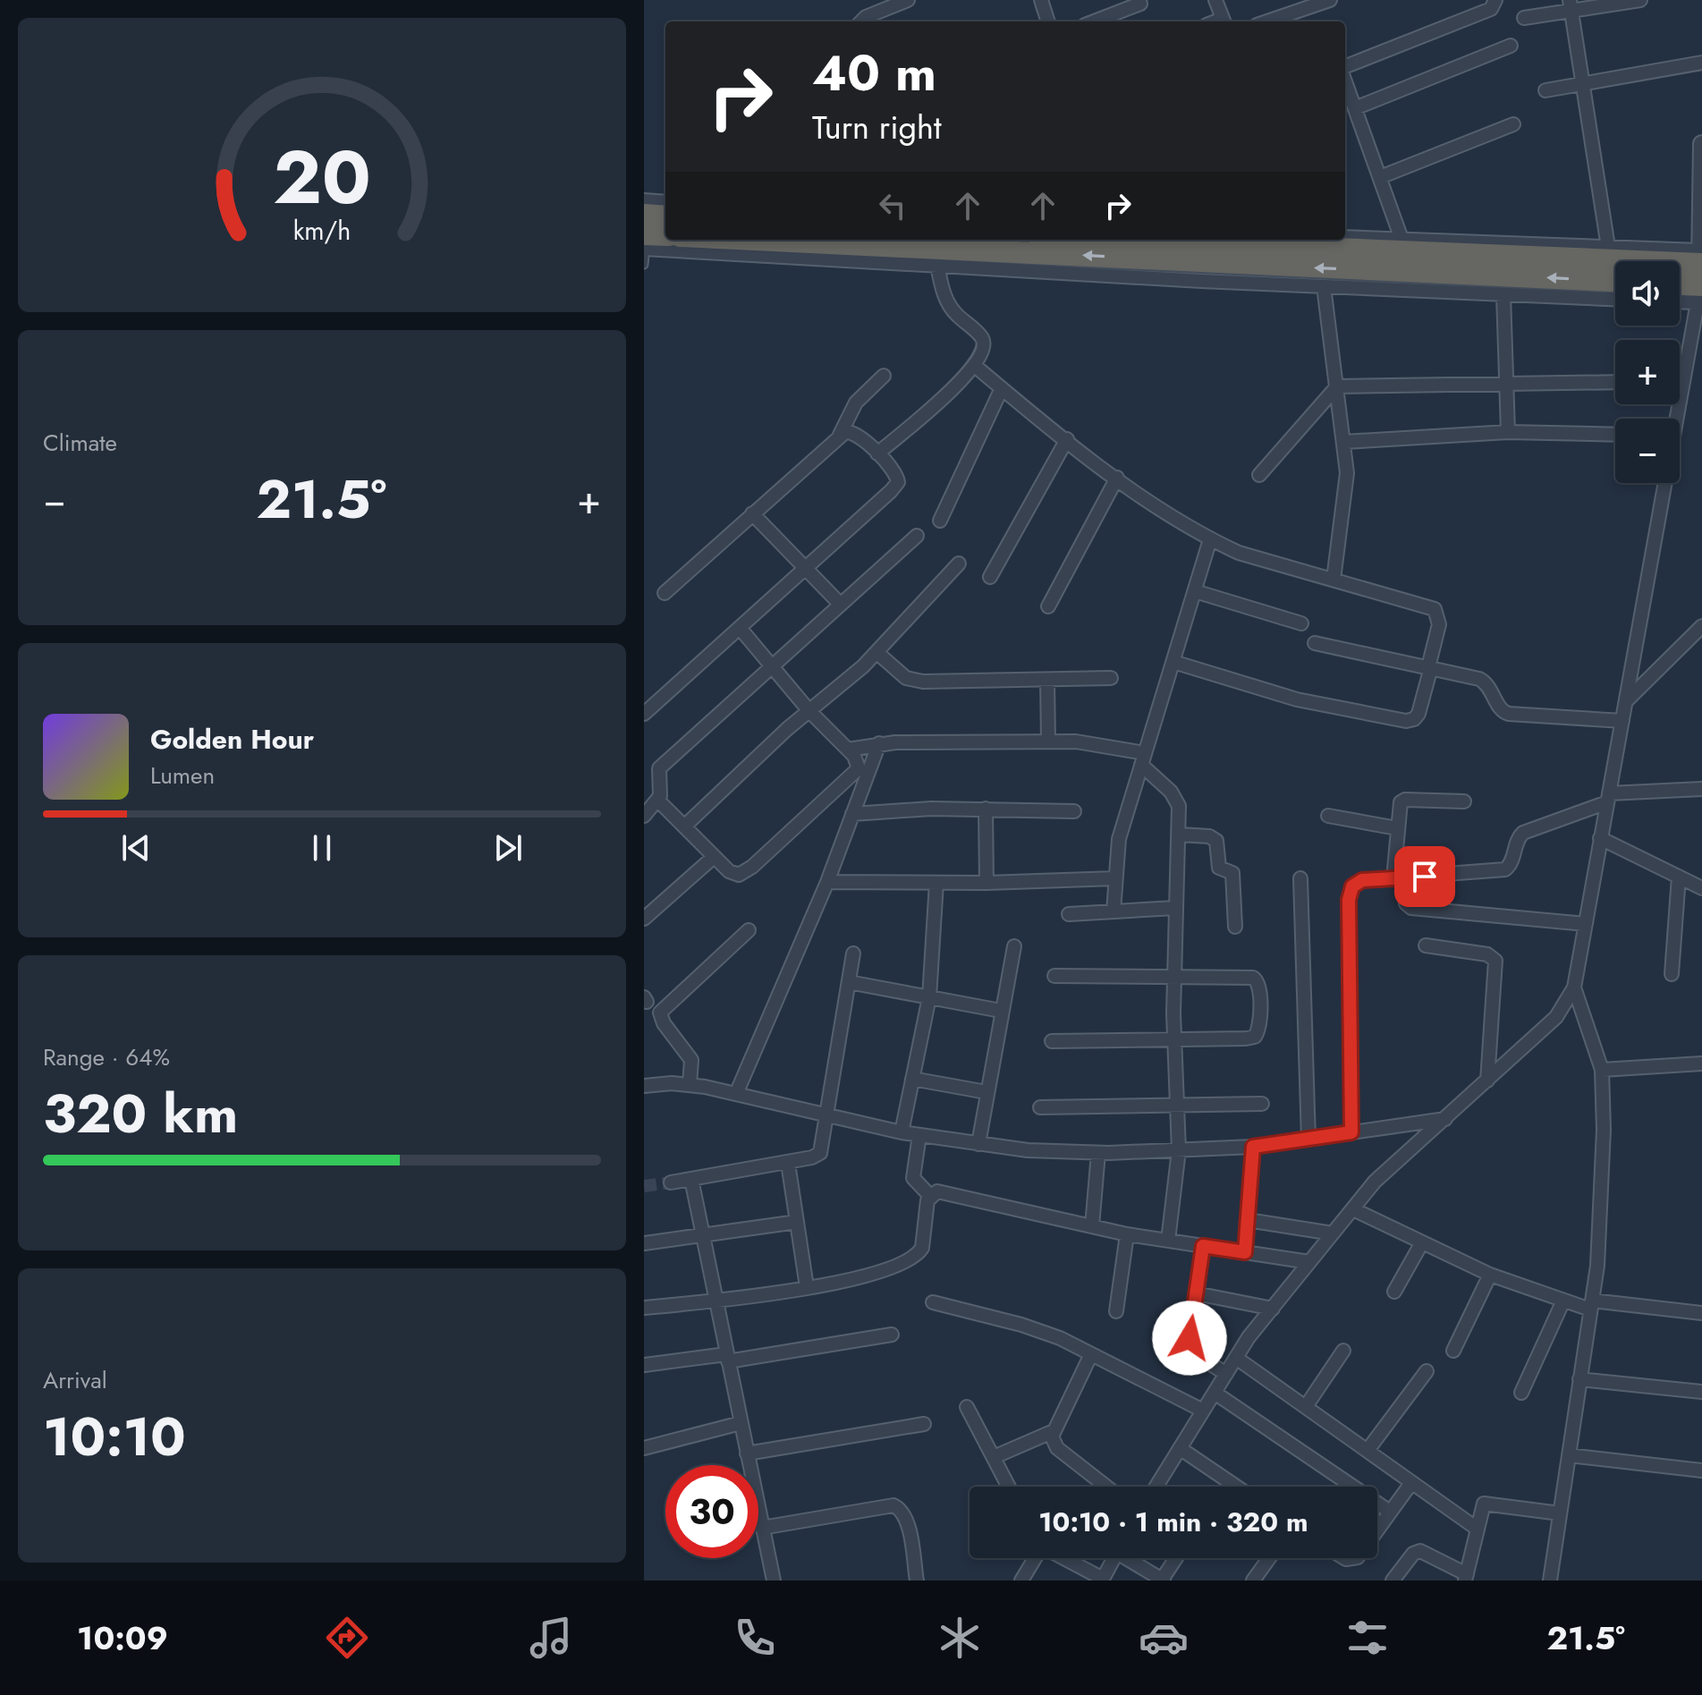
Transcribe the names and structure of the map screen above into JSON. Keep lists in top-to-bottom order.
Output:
{
  "page": {
    "turn": ["40 m", "Turn right"],
    "map_buttons": ["+", "−"],
    "tile": [
      "Climate",
      ["Range · 64%", "320 km"],
      ["Arrival", "10:10"]
    ],
    "heat": ["−", "21.5°", "+"],
    "song": ["Golden Hour", "Lumen"],
    "limit": "30",
    "trip": "10:10 · 1 min · 320 m",
    "tabs": ["10:09", "21.5°"],
    "gauge": ["20", "km/h"]
  }
}
